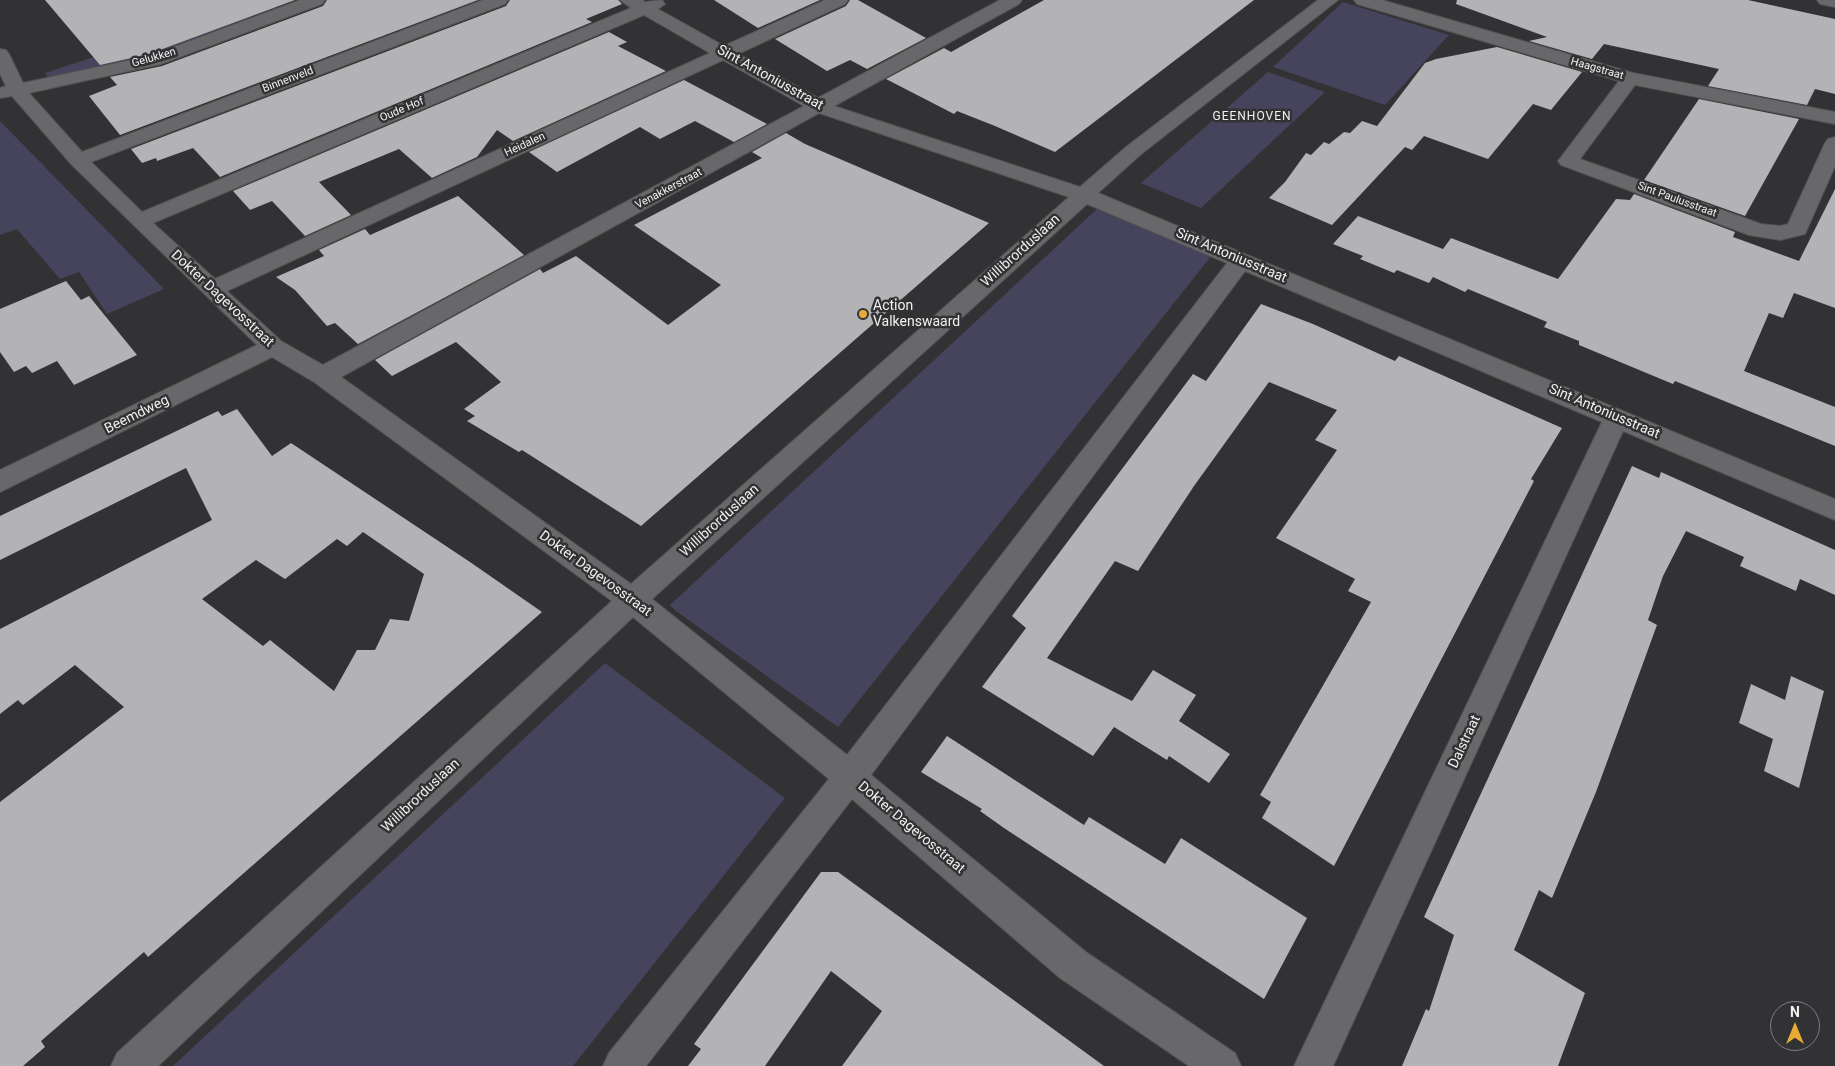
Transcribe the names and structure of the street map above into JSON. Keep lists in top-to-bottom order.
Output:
{
  "streets": {
    "street": [
      "Gelukken",
      "Haagstraat",
      "Sint Antoniusstraat",
      "Binnenveld",
      "Oude Hof",
      "Heidalen",
      "Venakkerstraat",
      "Sint Paulusstraat",
      "Willibrorduslaan",
      "Dokter Dagevosstraat",
      "Beemdweg",
      "Dalstraat"
    ]
  },
  "crossings": [
    ["Gelukken", "Dokter Dagevosstraat"],
    ["Haagstraat", "Sint Paulusstraat"],
    ["Sint Antoniusstraat", "Oude Hof"],
    ["Sint Antoniusstraat", "Heidalen"],
    ["Sint Antoniusstraat", "Venakkerstraat"],
    ["Sint Antoniusstraat", "Willibrorduslaan"],
    ["Sint Antoniusstraat", "Dalstraat"],
    ["Binnenveld", "Dokter Dagevosstraat"],
    ["Oude Hof", "Dokter Dagevosstraat"],
    ["Heidalen", "Dokter Dagevosstraat"],
    ["Venakkerstraat", "Dokter Dagevosstraat"],
    ["Willibrorduslaan", "Dokter Dagevosstraat"],
    ["Dokter Dagevosstraat", "Beemdweg"]
  ],
  "districts": ["GEENHOVEN"],
  "places": ["Action Valkenswaard"],
  "north": "top"
}
